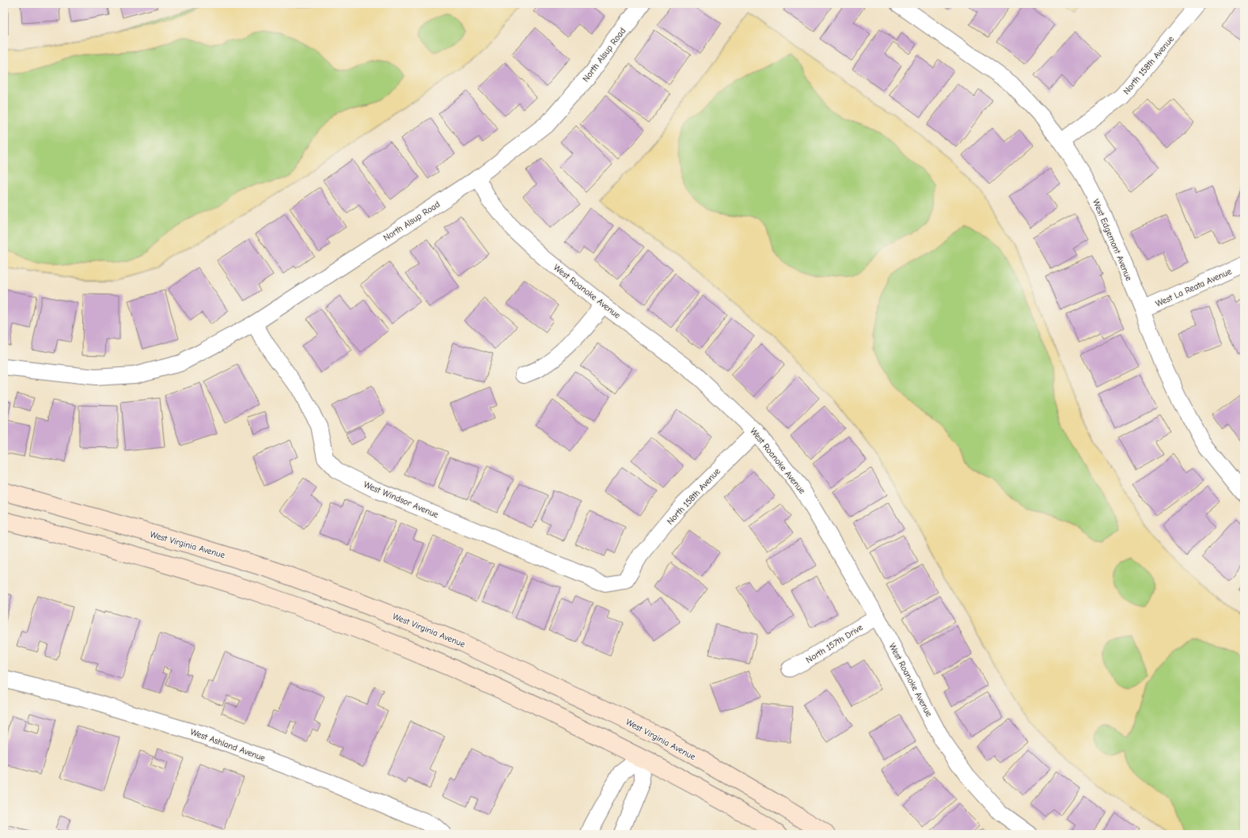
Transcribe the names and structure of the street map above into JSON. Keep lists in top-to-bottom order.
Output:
{
  "streets": {
    "main road": ["West Virginia Avenue"],
    "street": [
      "North Alsup Road",
      "North 158th Avenue",
      "West Edgemont Avenue",
      "West La Reata Avenue",
      "West Roanoke Avenue",
      "West Windsor Avenue",
      "North 157th Drive",
      "West Ashland Avenue"
    ]
  },
  "crossings": [
    ["North Alsup Road", "West Roanoke Avenue"],
    ["North Alsup Road", "West Windsor Avenue"],
    ["North 158th Avenue", "West Edgemont Avenue"],
    ["North 158th Avenue", "West Roanoke Avenue"],
    ["North 158th Avenue", "West Windsor Avenue"],
    ["West Edgemont Avenue", "West La Reata Avenue"],
    ["West Roanoke Avenue", "North 157th Drive"]
  ]
}
